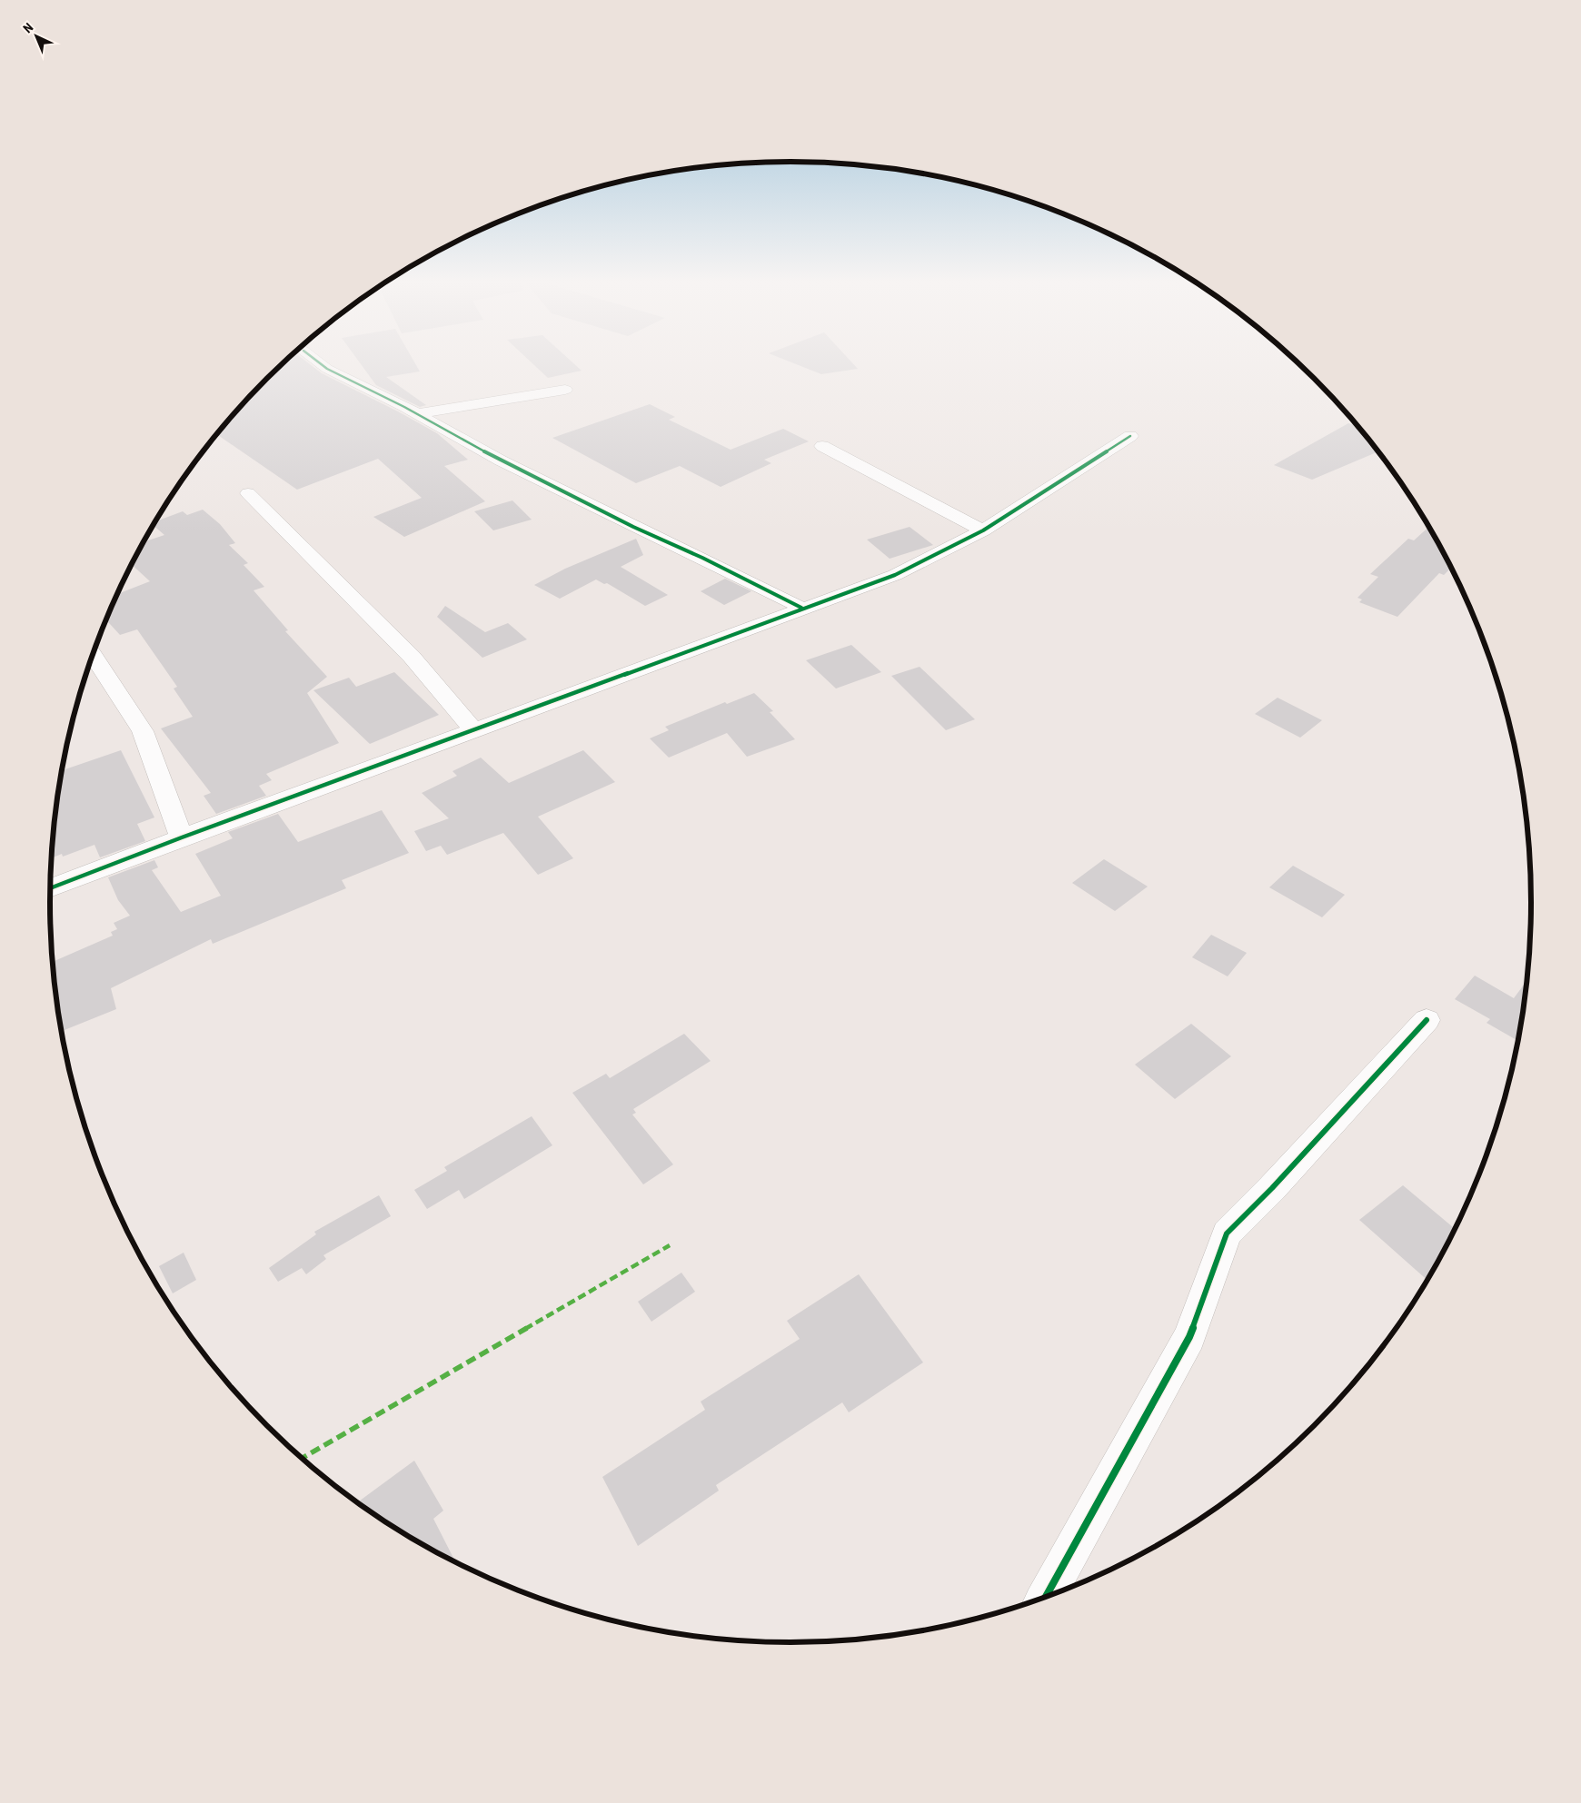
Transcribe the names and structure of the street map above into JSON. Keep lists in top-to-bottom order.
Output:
{
  "north": "top left"
}
